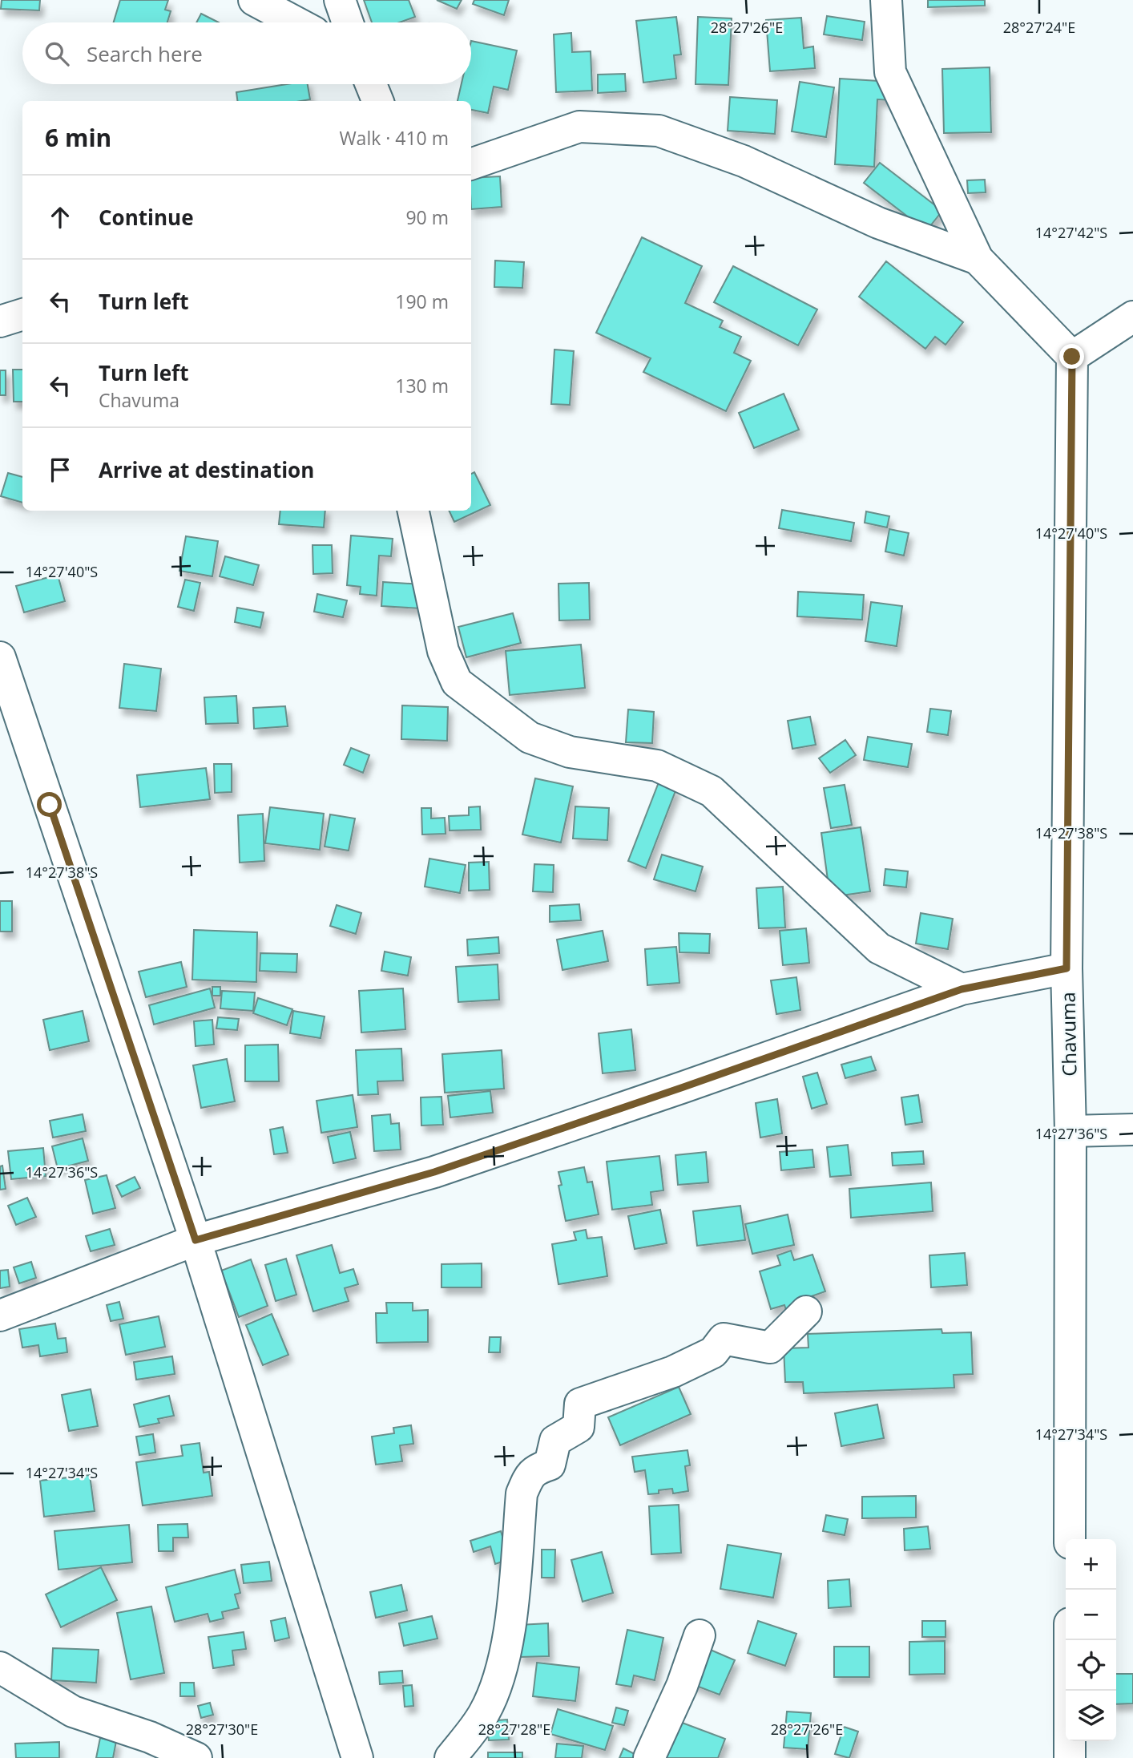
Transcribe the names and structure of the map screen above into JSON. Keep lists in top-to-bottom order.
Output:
{
  "streets": {
    "street": ["Chavuma"]
  },
  "page": {
    "search": "Search here",
    "heading": ["6 min", "Walk · 410 m"],
    "list": [
      ["Continue", "90 m"],
      ["Turn left", "190 m"],
      ["Turn left", "Chavuma", "130 m"],
      "Arrive at destination"
    ],
    "map_buttons": ["+", "−"]
  },
  "coordinates": [
    "28°27'26\"E",
    "28°27'24\"E",
    "14°27'42\"S",
    "14°27'40\"S",
    "14°27'38\"S",
    "14°27'36\"S",
    "14°27'34\"S",
    "28°27'30\"E",
    "28°27'28\"E"
  ]
}
